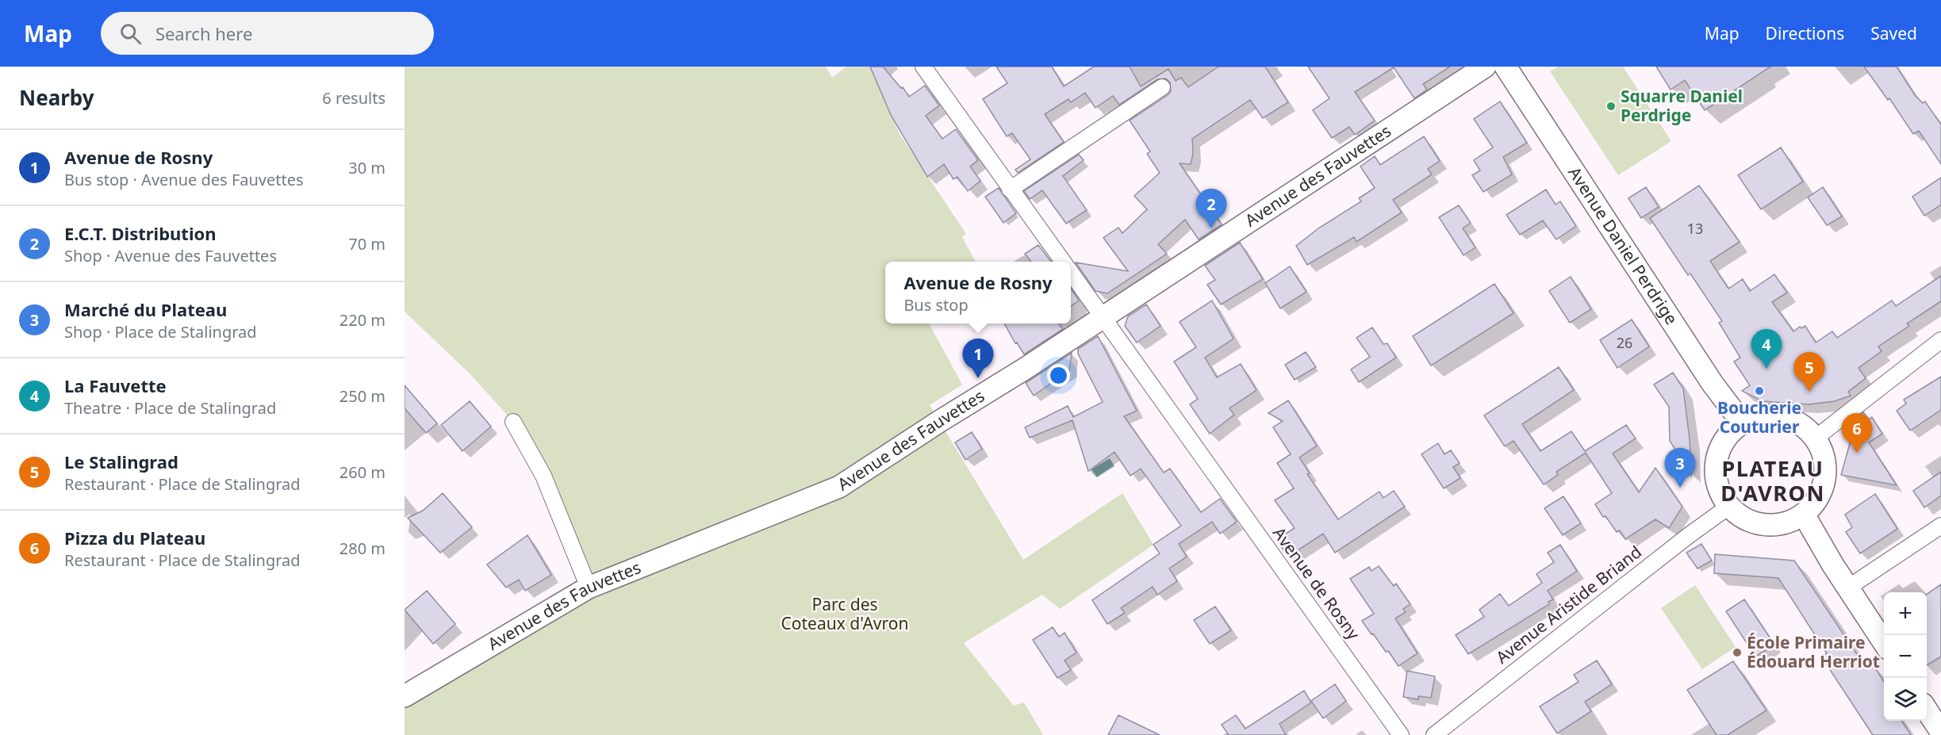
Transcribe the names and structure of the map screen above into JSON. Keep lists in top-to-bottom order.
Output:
{
  "streets": {
    "street": [
      "Avenue des Fauvettes",
      "Avenue Daniel Perdrige",
      "Avenue de Rosny",
      "Avenue Aristide Briand"
    ]
  },
  "crossings": [
    ["Avenue des Fauvettes", "Avenue de Rosny"],
    ["Avenue Daniel Perdrige", "Avenue Aristide Briand"]
  ],
  "districts": ["PLATEAU D'AVRON"],
  "parks": ["Parc des Coteaux d'Avron"],
  "places": ["Squarre Daniel Perdrige", "Boucherie Couturier", "École Primaire Édouard Herriot"],
  "house_numbers": ["13", "26"],
  "page": {
    "header": "Map",
    "search": "Search here",
    "nav": ["Map", "Directions", "Saved"],
    "heading": ["Nearby", "6 results"],
    "list": [
      {
        "mark": "1",
        "name": "Avenue de Rosny",
        "note": "Bus stop · Avenue des Fauvettes",
        "value": "30 m"
      },
      {
        "mark": "2",
        "name": "E.C.T. Distribution",
        "note": "Shop · Avenue des Fauvettes",
        "value": "70 m"
      },
      {
        "mark": "3",
        "name": "Marché du Plateau",
        "note": "Shop · Place de Stalingrad",
        "value": "220 m"
      },
      {
        "mark": "4",
        "name": "La Fauvette",
        "note": "Theatre · Place de Stalingrad",
        "value": "250 m"
      },
      {
        "mark": "5",
        "name": "Le Stalingrad",
        "note": "Restaurant · Place de Stalingrad",
        "value": "260 m"
      },
      {
        "mark": "6",
        "name": "Pizza du Plateau",
        "note": "Restaurant · Place de Stalingrad",
        "value": "280 m"
      }
    ],
    "pins": [
      "2",
      "4",
      "1",
      "5",
      "6",
      "3"
    ],
    "popup": ["Avenue de Rosny", "Bus stop"],
    "map_buttons": ["+", "−"]
  }
}
